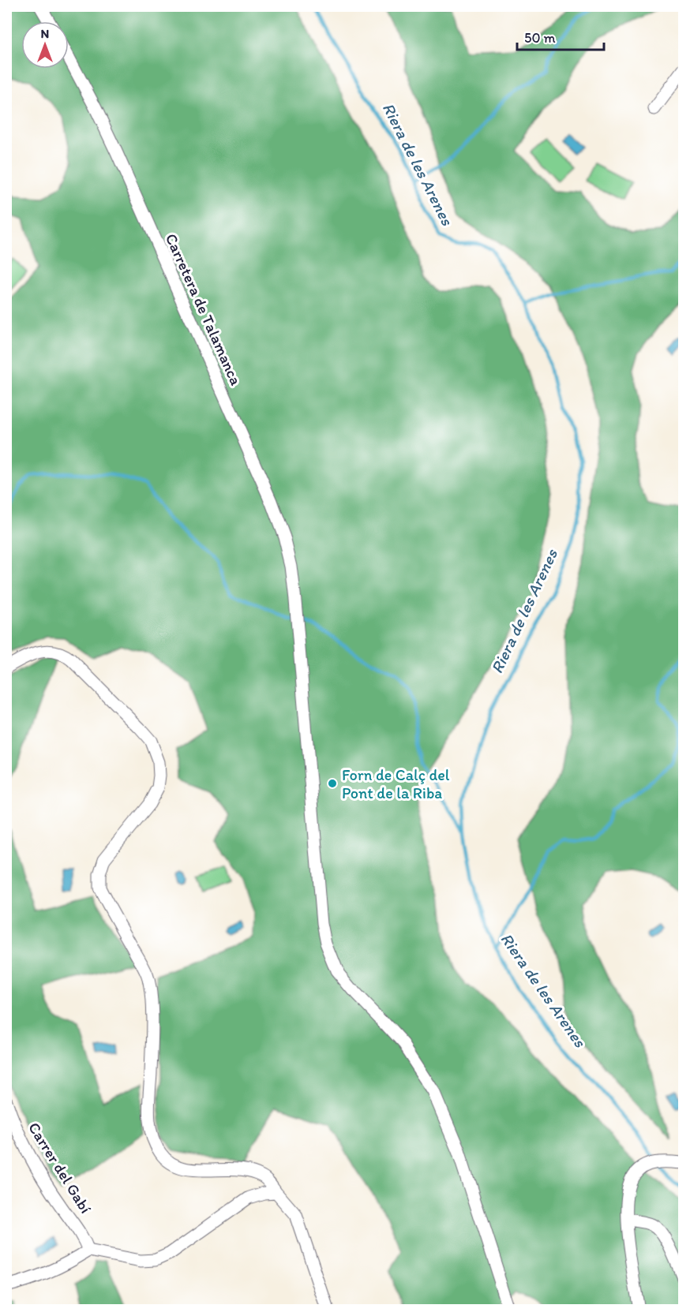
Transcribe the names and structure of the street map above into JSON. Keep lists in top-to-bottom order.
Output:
{
  "streets": {
    "street": ["Carretera de Talamanca", "Carrer del Gabí"]
  },
  "water": ["Riera de les Arenes"],
  "places": ["Forn de Calç del Pont de la Riba"],
  "scale_bar": "50 m",
  "north": "top"
}
